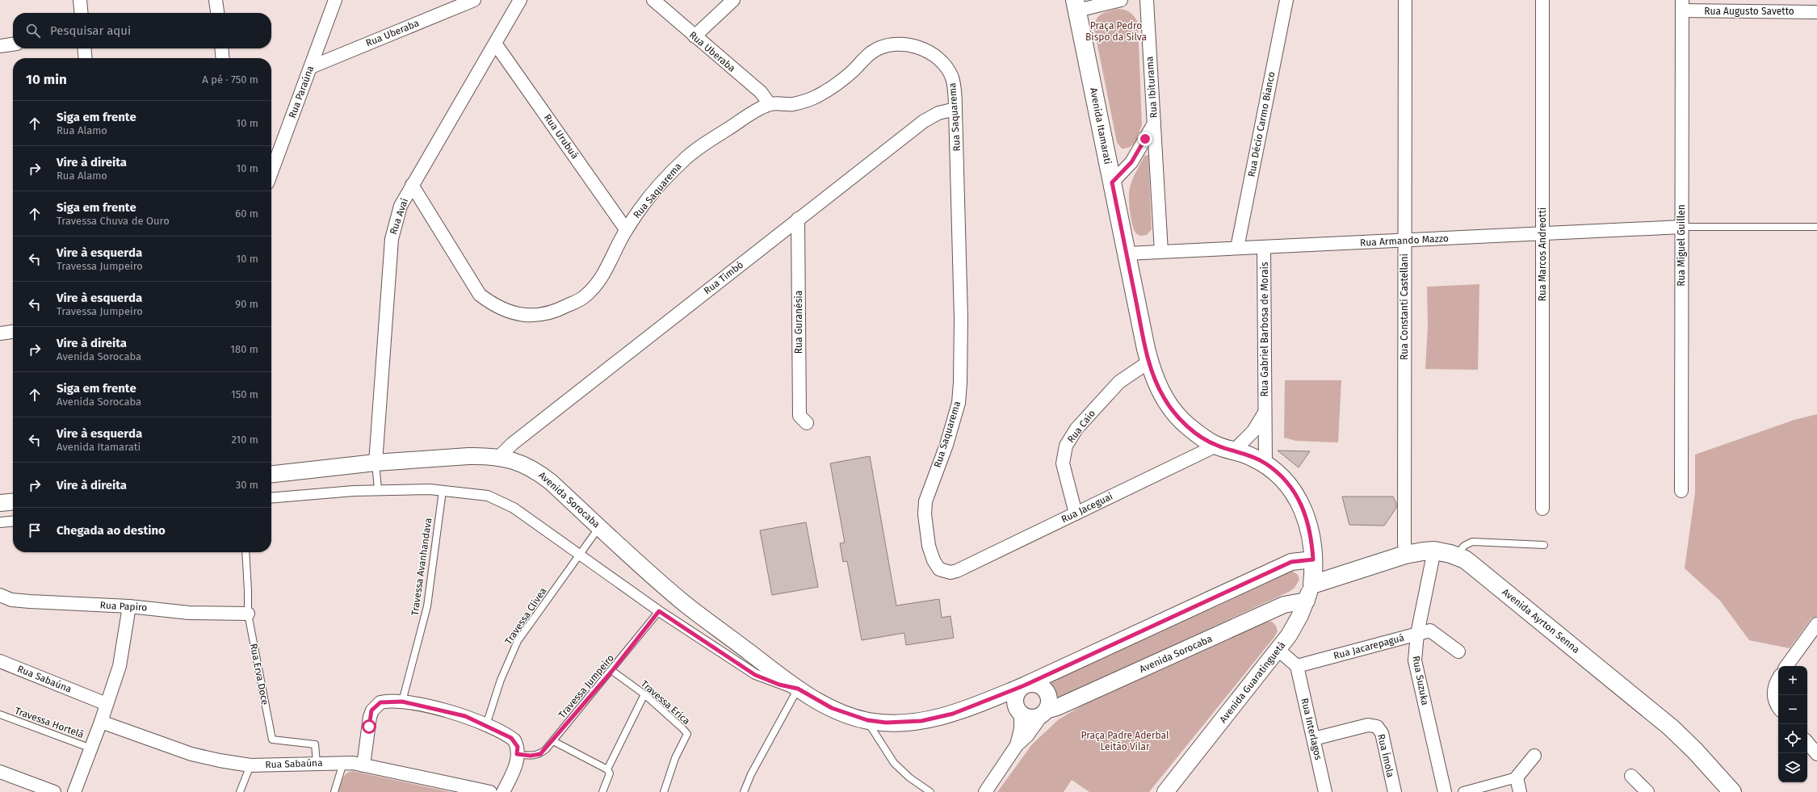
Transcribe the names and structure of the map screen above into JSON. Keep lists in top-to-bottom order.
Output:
{
  "streets": {
    "main road": ["Avenida Itamarati", "Avenida Ayrton Senna", "Avenida Guaratinguetá"],
    "street": [
      "Rua Augusto Savetto",
      "Rua Uberaba",
      "Rua Ibiturama",
      "Rua Paraúna",
      "Rua Saquarema",
      "Rua Décio Carmo Bianco",
      "Rua Urubuá",
      "Rua Avaí",
      "Rua Armando Mazzo",
      "Rua Miguel Guillen",
      "Rua Marcos Andreotti",
      "Rua Timbó",
      "Rua Constanti Castellani",
      "Rua Guranésia",
      "Rua Gabriel Barbosa de Morais",
      "Rua Caio",
      "Avenida Sorocaba",
      "Rua Jaceguai",
      "Rua Papiro",
      "Rua Jacarepaguá",
      "Rua Sabaúna",
      "Rua Suzuka",
      "Rua Interlagos",
      "Rua Ímola"
    ],
    "lane": [
      "Travessa Avanhandava",
      "Travessa Clivea",
      "Rua Erva Doce",
      "Travessa Jumpeiro",
      "Travessa Erica",
      "Travessa Hortelã"
    ]
  },
  "crossings": [
    ["Rua Augusto Savetto", "Rua Miguel Guillen"],
    ["Rua Uberaba", "Rua Paraúna"],
    ["Rua Uberaba", "Rua Saquarema"],
    ["Rua Ibiturama", "Rua Armando Mazzo"],
    ["Rua Saquarema", "Rua Urubuá"],
    ["Rua Saquarema", "Rua Avaí"],
    ["Rua Saquarema", "Rua Timbó"],
    ["Rua Saquarema", "Rua Jaceguai"],
    ["Rua Décio Carmo Bianco", "Rua Armando Mazzo"],
    ["Avenida Itamarati", "Rua Armando Mazzo"],
    ["Avenida Itamarati", "Rua Gabriel Barbosa de Morais"],
    ["Avenida Itamarati", "Rua Caio"],
    ["Avenida Itamarati", "Avenida Sorocaba"],
    ["Avenida Itamarati", "Rua Jaceguai"],
    ["Avenida Itamarati", "Avenida Guaratinguetá"],
    ["Rua Urubuá", "Rua Avaí"],
    ["Rua Avaí", "Avenida Sorocaba"],
    ["Rua Armando Mazzo", "Rua Miguel Guillen"],
    ["Rua Armando Mazzo", "Rua Marcos Andreotti"],
    ["Rua Armando Mazzo", "Rua Constanti Castellani"],
    ["Rua Armando Mazzo", "Rua Gabriel Barbosa de Morais"],
    ["Rua Timbó", "Rua Guranésia"],
    ["Rua Timbó", "Avenida Sorocaba"],
    ["Rua Constanti Castellani", "Avenida Ayrton Senna"],
    ["Rua Caio", "Rua Jaceguai"],
    ["Avenida Sorocaba", "Travessa Avanhandava"],
    ["Avenida Sorocaba", "Travessa Clivea"],
    ["Avenida Sorocaba", "Avenida Guaratinguetá"],
    ["Avenida Sorocaba", "Travessa Jumpeiro"],
    ["Rua Papiro", "Rua Erva Doce"],
    ["Avenida Ayrton Senna", "Rua Suzuka"],
    ["Avenida Ayrton Senna", "Avenida Guaratinguetá"],
    ["Rua Jacarepaguá", "Rua Suzuka"],
    ["Rua Jacarepaguá", "Rua Interlagos"],
    ["Rua Erva Doce", "Rua Sabaúna"],
    ["Travessa Jumpeiro", "Travessa Erica"],
    ["Rua Interlagos", "Rua Ímola"]
  ],
  "parks": ["Praça Pedro Bispo da Silva", "Praça Padre Aderbal Leitão Vilar"],
  "page": {
    "search": "Pesquisar aqui",
    "heading": ["10 min", "A pé · 750 m"],
    "list": [
      ["Siga em frente", "Rua Alamo", "10 m"],
      ["Vire à direita", "Rua Alamo", "10 m"],
      ["Siga em frente", "Travessa Chuva de Ouro", "60 m"],
      ["Vire à esquerda", "Travessa Jumpeiro", "10 m"],
      ["Vire à esquerda", "Travessa Jumpeiro", "90 m"],
      ["Vire à direita", "Avenida Sorocaba", "180 m"],
      ["Siga em frente", "Avenida Sorocaba", "150 m"],
      ["Vire à esquerda", "Avenida Itamarati", "210 m"],
      ["Vire à direita", "30 m"],
      "Chegada ao destino"
    ],
    "map_buttons": ["+", "−"]
  }
}
